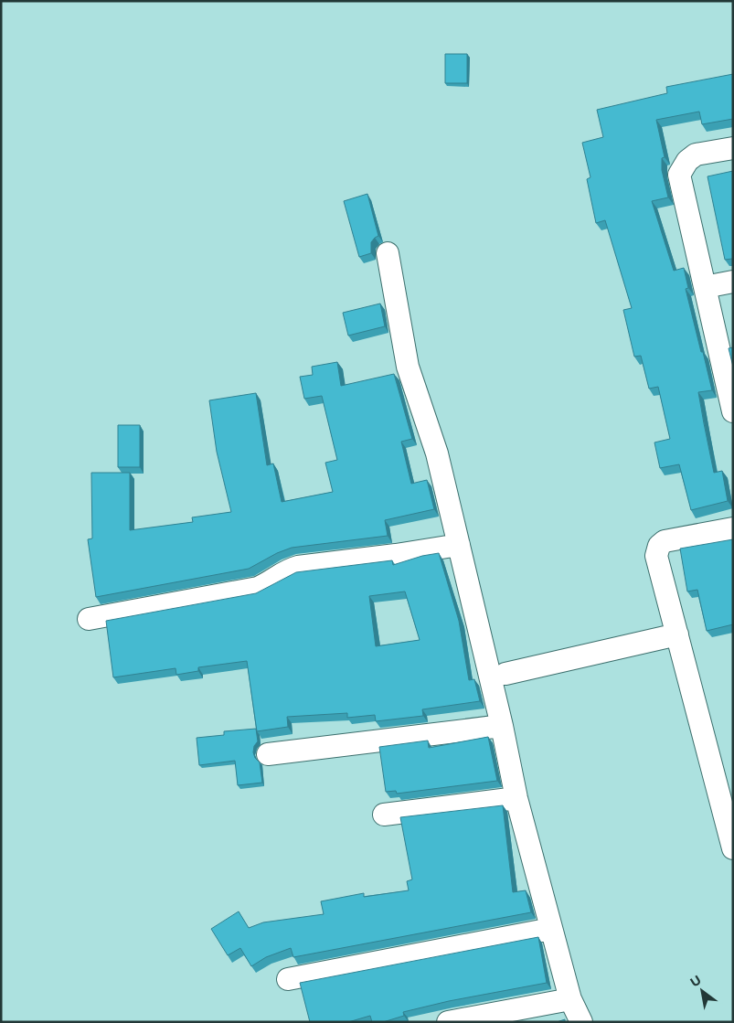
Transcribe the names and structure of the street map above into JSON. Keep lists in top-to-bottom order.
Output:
{
  "north": "top left"
}
